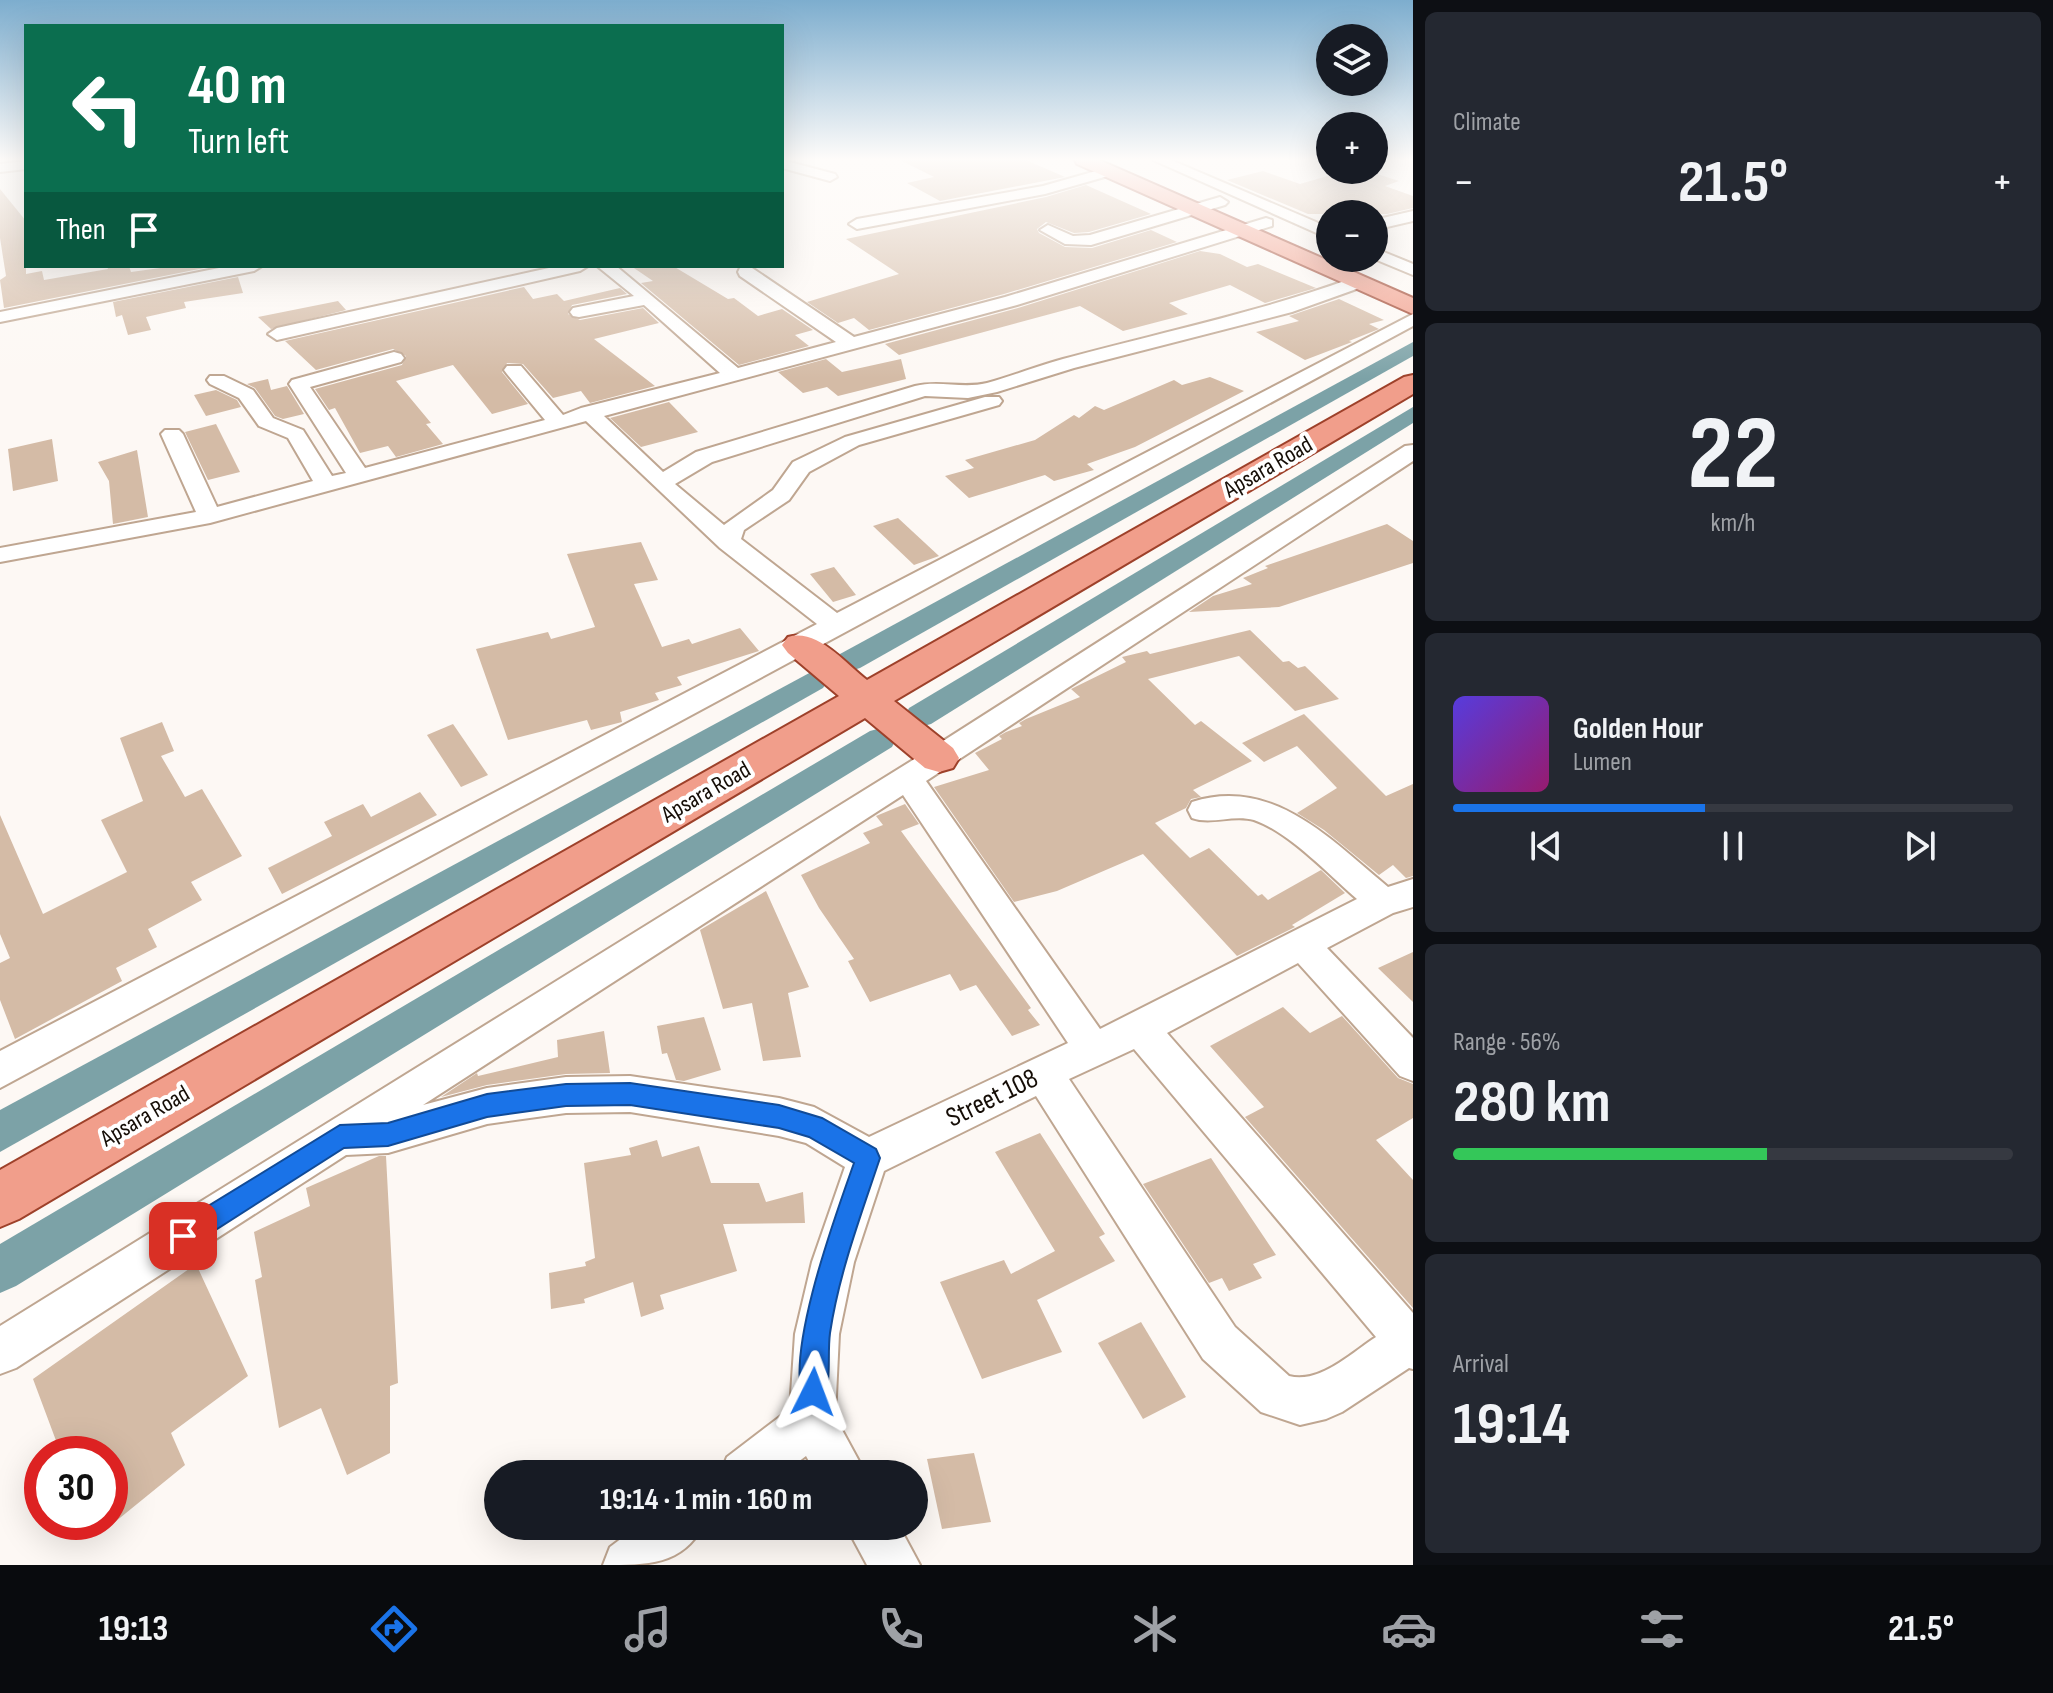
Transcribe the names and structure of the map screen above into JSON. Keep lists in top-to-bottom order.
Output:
{
  "streets": {
    "main road": ["Apsara Road"],
    "street": ["Street 108"]
  },
  "page": {
    "tile": [
      "Climate",
      ["22", "km/h"],
      ["Range · 56%", "280 km"],
      ["Arrival", "19:14"]
    ],
    "map_buttons": ["+", "−"],
    "turn": ["40 m", "Turn left"],
    "heat": ["−", "21.5°", "+"],
    "then": "Then",
    "song": ["Golden Hour", "Lumen"],
    "limit": "30",
    "trip": "19:14 · 1 min · 160 m",
    "tabs": ["19:13", "21.5°"]
  }
}
